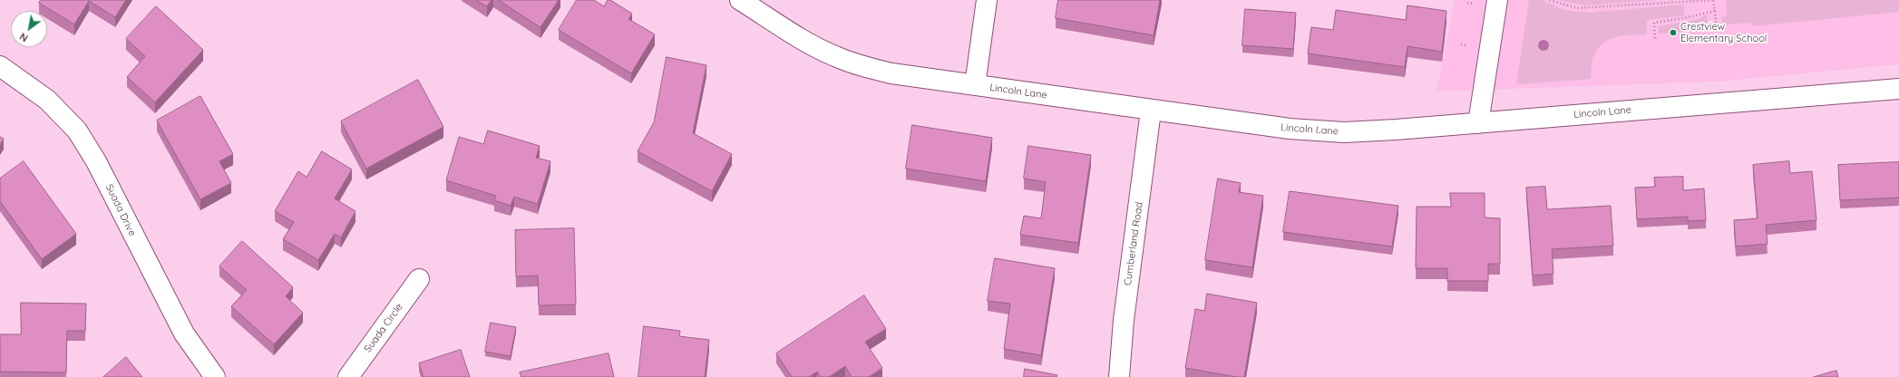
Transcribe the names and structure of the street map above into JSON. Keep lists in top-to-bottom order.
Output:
{
  "streets": {
    "street": [
      "Lincoln Lane",
      "Suada Drive",
      "Cumberland Road",
      "Suada Circle"
    ]
  },
  "crossings": [
    ["Lincoln Lane", "Cumberland Road"]
  ],
  "places": ["Crestview Elementary School"],
  "north": "bottom left"
}
